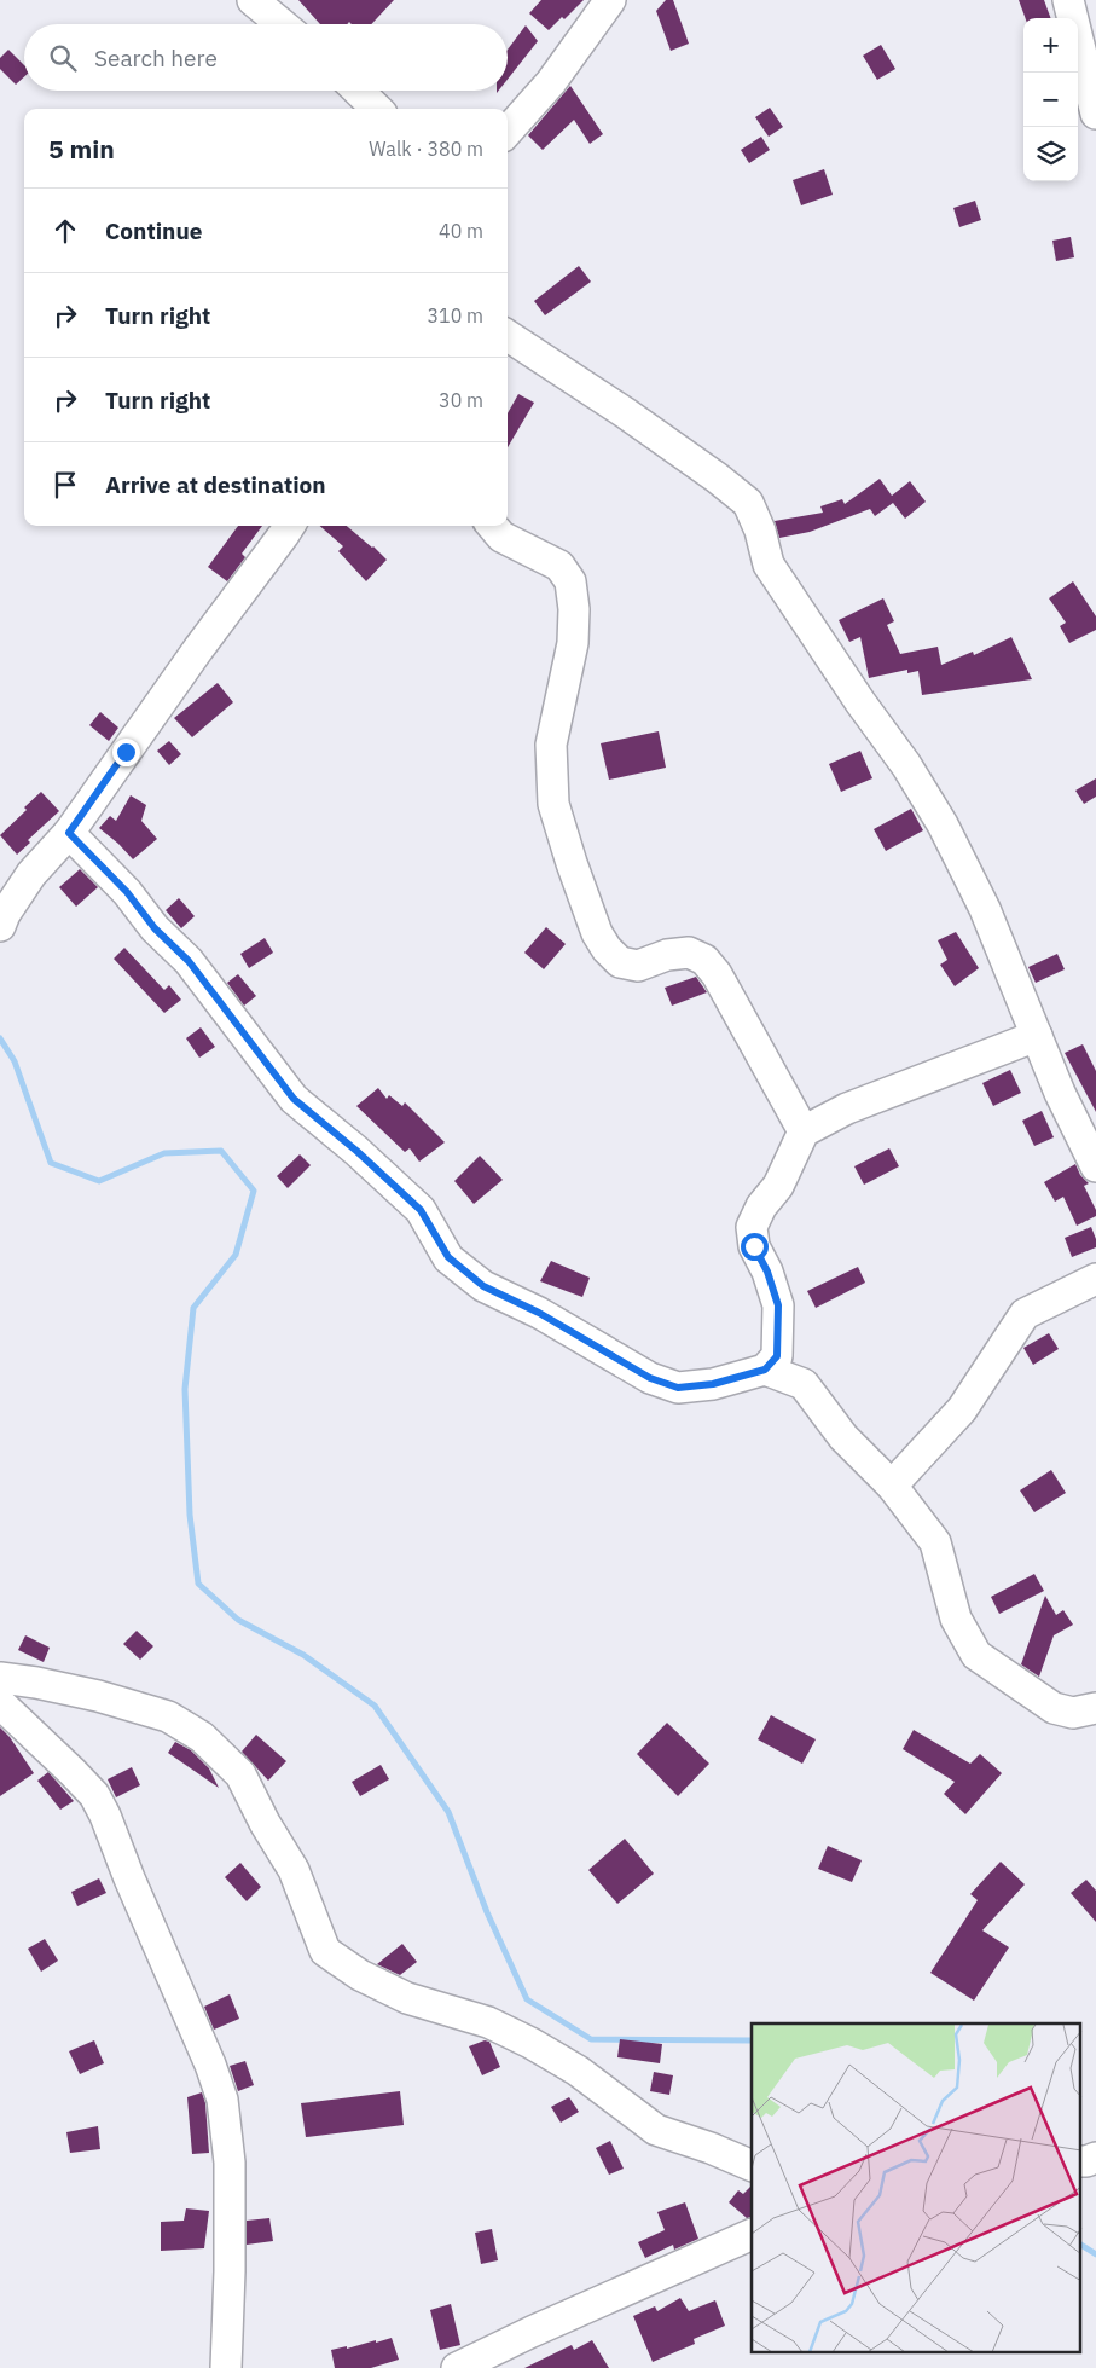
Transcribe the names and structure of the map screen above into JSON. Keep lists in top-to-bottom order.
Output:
{
  "page": {
    "map_buttons": ["+", "−"],
    "search": "Search here",
    "heading": ["5 min", "Walk · 380 m"],
    "list": [
      ["Continue", "40 m"],
      ["Turn right", "310 m"],
      ["Turn right", "30 m"],
      "Arrive at destination"
    ]
  }
}
